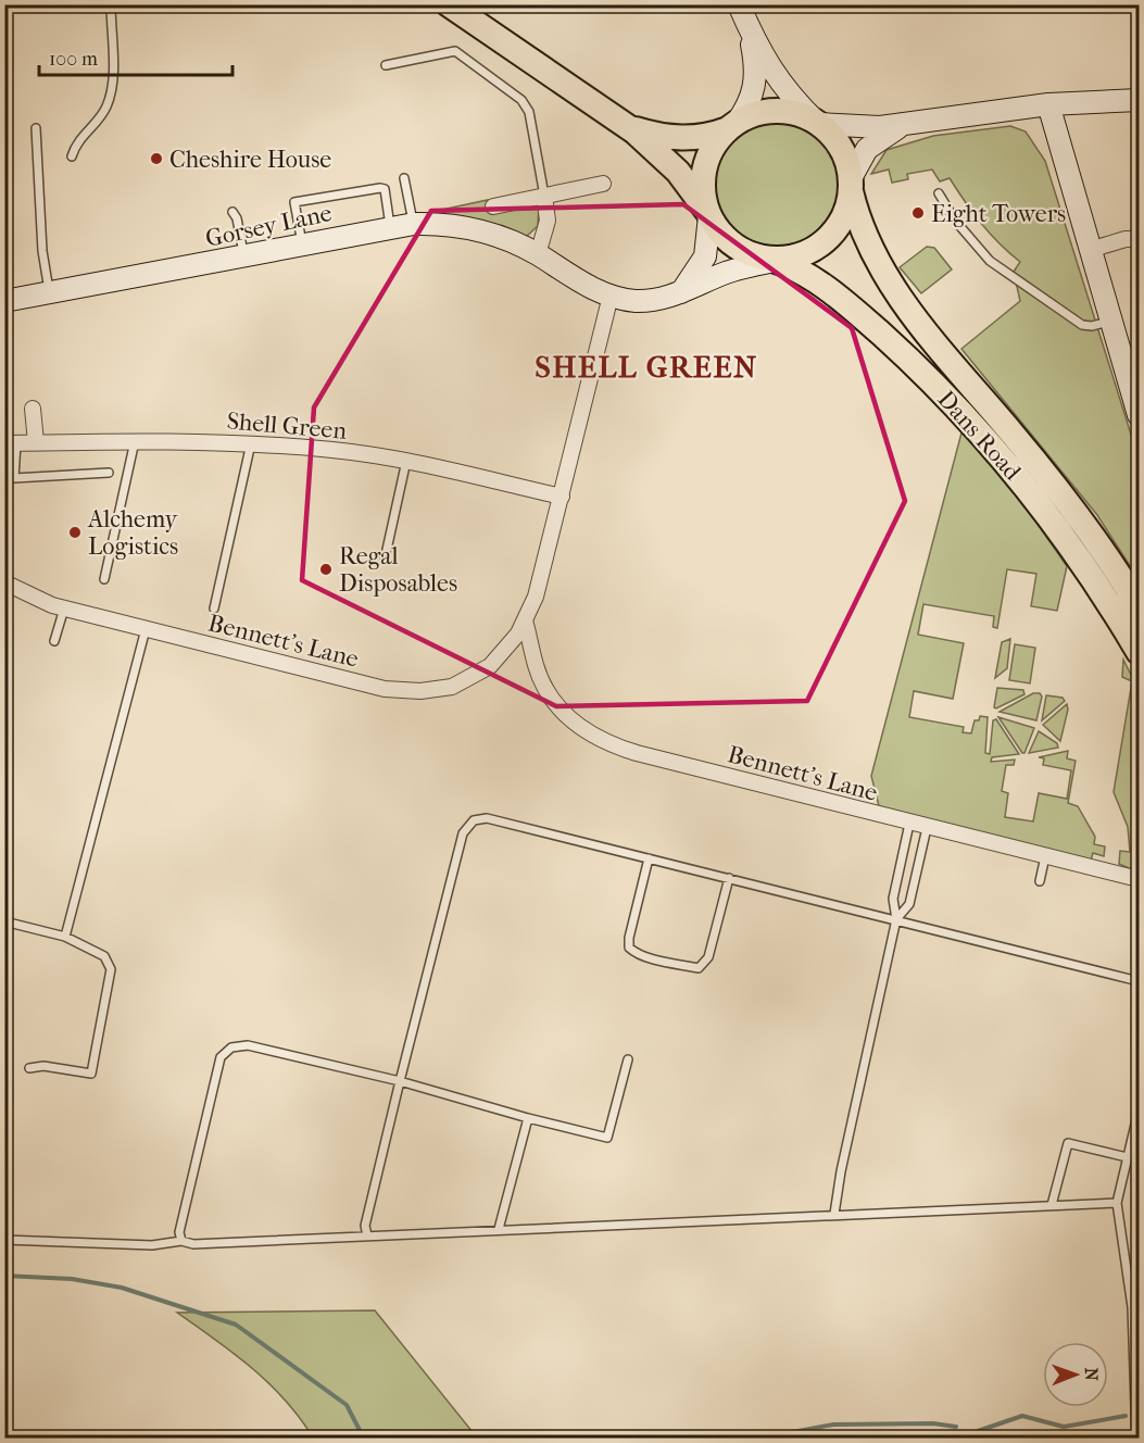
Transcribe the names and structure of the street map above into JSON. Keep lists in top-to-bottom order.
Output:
{
  "streets": {
    "main road": ["Dans Road"],
    "street": ["Gorsey Lane", "Shell Green", "Bennett's Lane"]
  },
  "crossings": [
    ["Gorsey Lane", "Dans Road"],
    ["Gorsey Lane", "Bennett's Lane"],
    ["Shell Green", "Bennett's Lane"]
  ],
  "districts": ["SHELL GREEN"],
  "places": [
    "Cheshire House",
    "Eight Towers",
    "Alchemy Logistics",
    "Regal Disposables"
  ],
  "scale_bar": "100 m",
  "north": "right"
}
